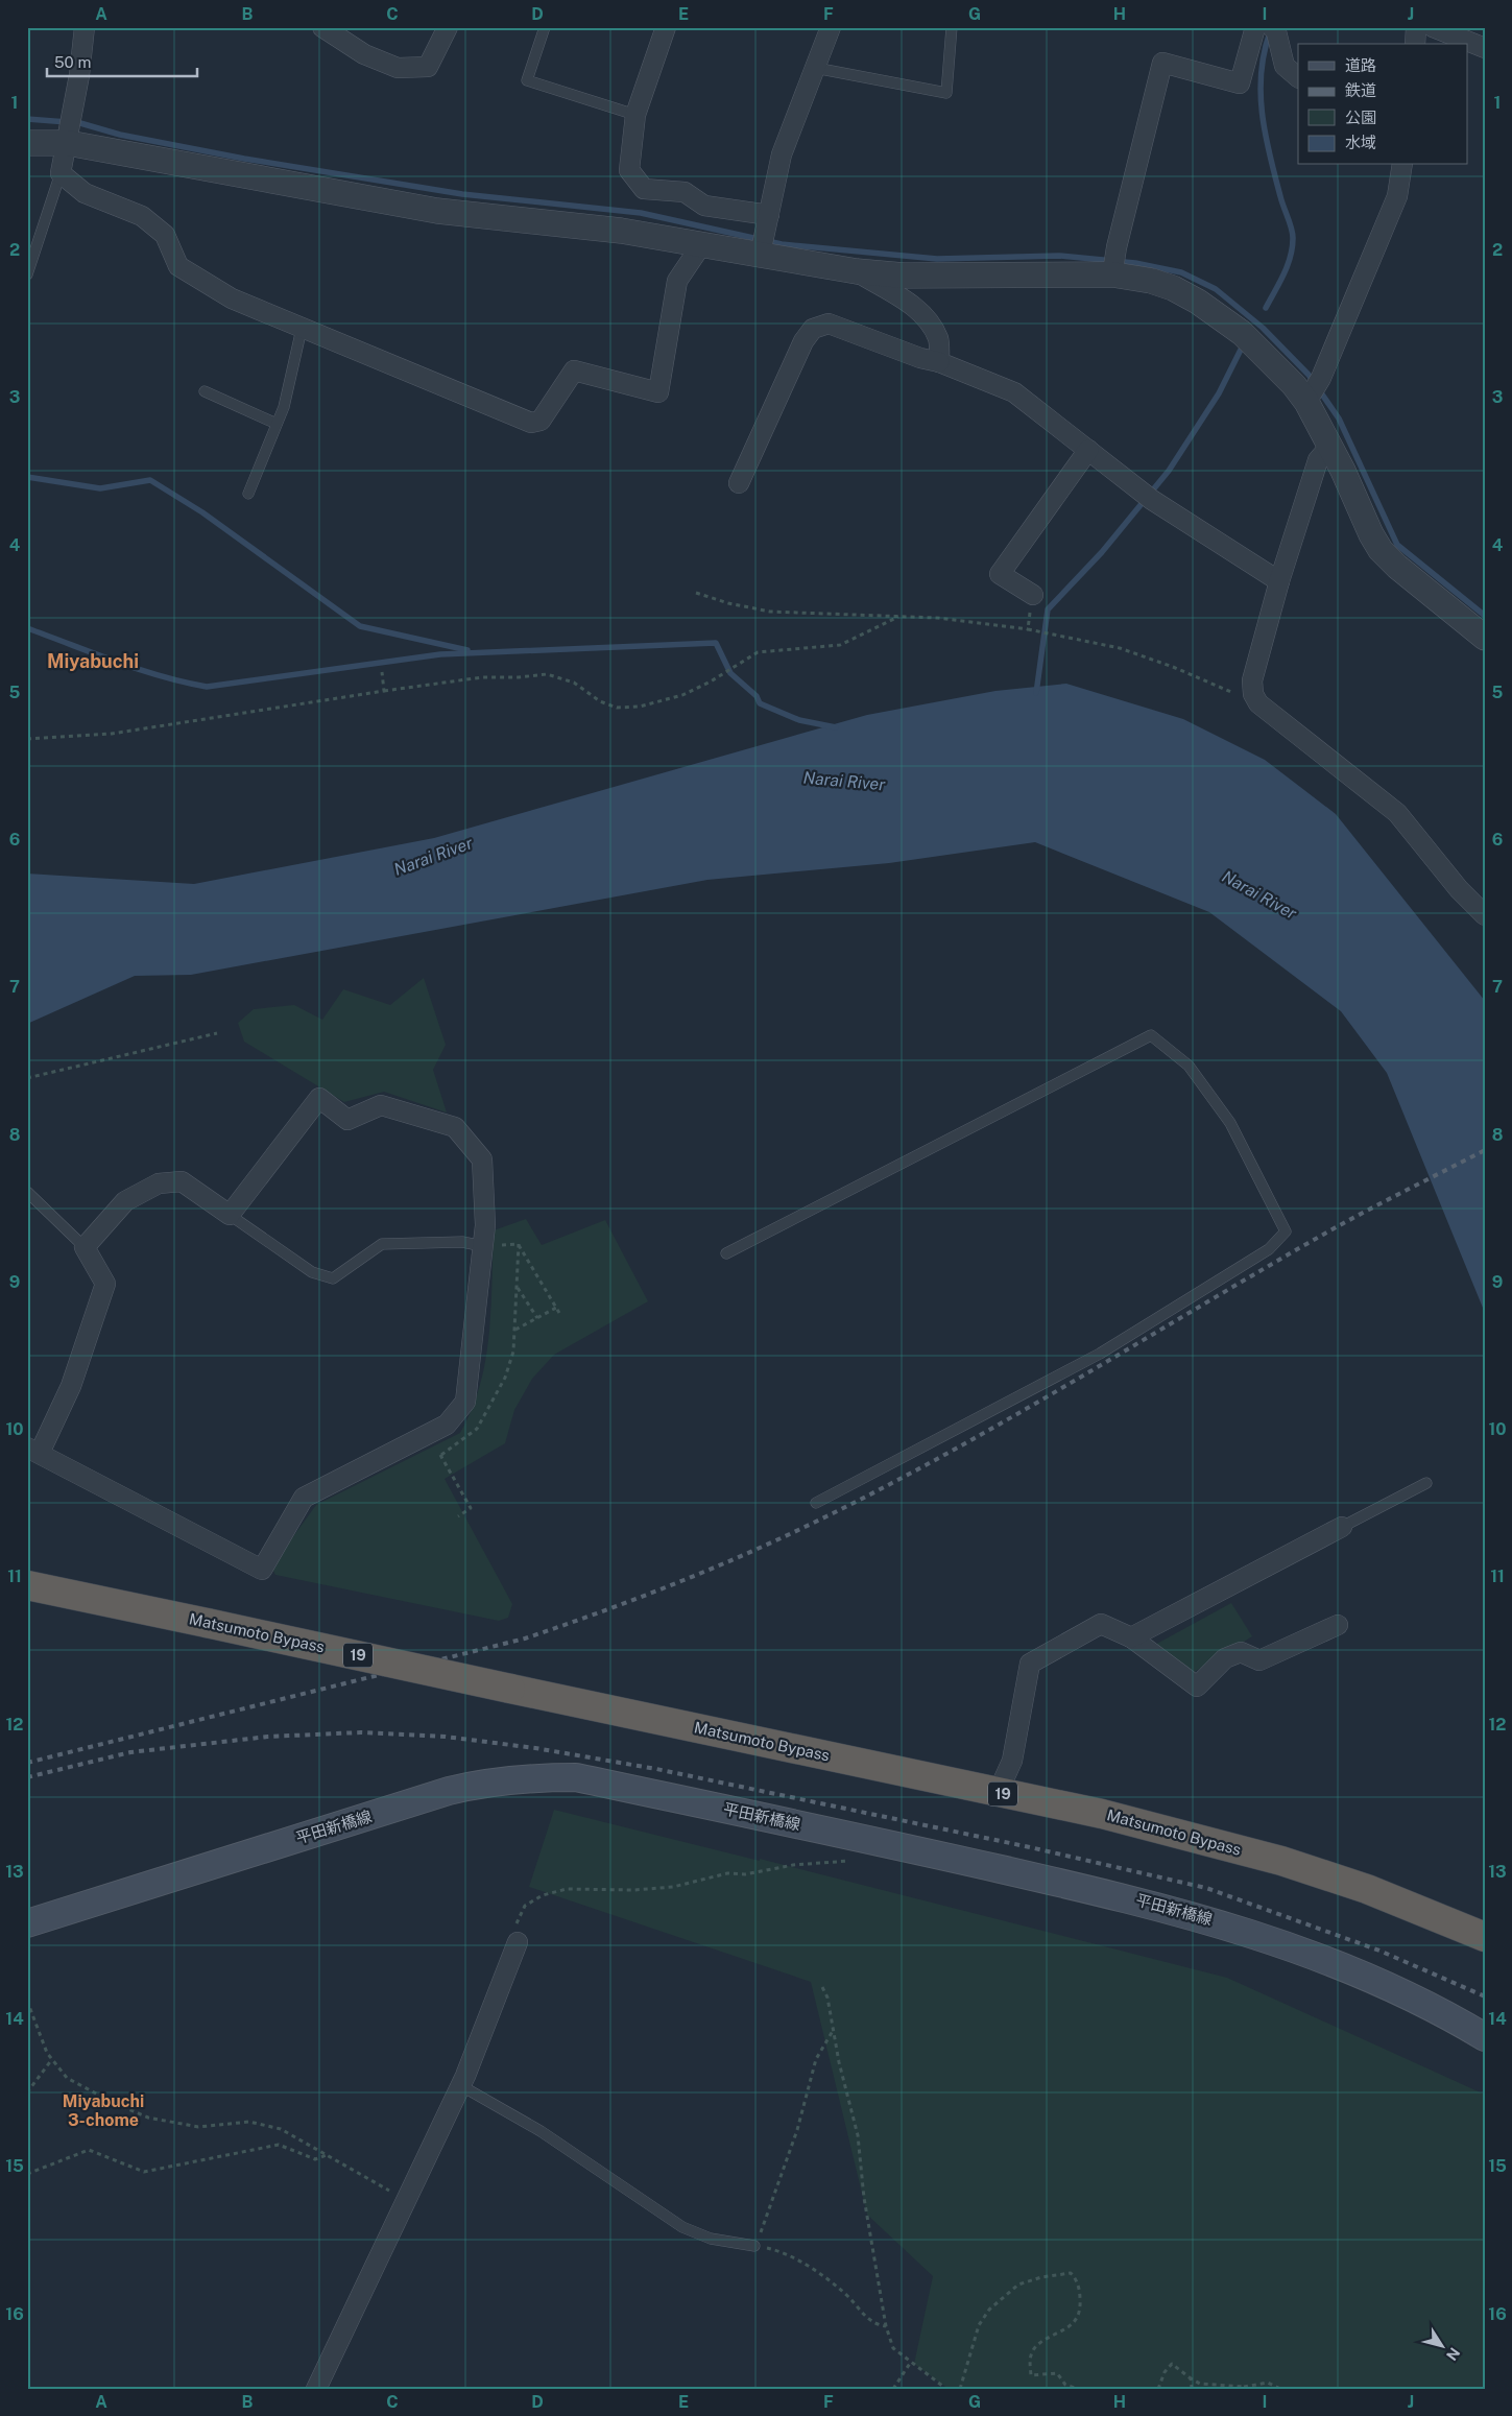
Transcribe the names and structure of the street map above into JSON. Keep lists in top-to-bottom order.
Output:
{
  "streets": {
    "highway": ["Matsumoto Bypass", "19"],
    "main road": ["平田新橋線"]
  },
  "districts": ["Miyabuchi", "Miyabuchi 3-chome"],
  "water": ["Narai River"],
  "legend": [
    "道路",
    "鉄道",
    "公園",
    "水域"
  ],
  "scale_bar": "50 m",
  "north": "bottom right",
  "grid": {
    "columns": [
      "A",
      "B",
      "C",
      "D",
      "E",
      "F",
      "G",
      "H",
      "I",
      "J"
    ],
    "rows": [
      "1",
      "2",
      "3",
      "4",
      "5",
      "6",
      "7",
      "8",
      "9",
      "10",
      "11",
      "12",
      "13",
      "14",
      "15",
      "16"
    ]
  }
}
